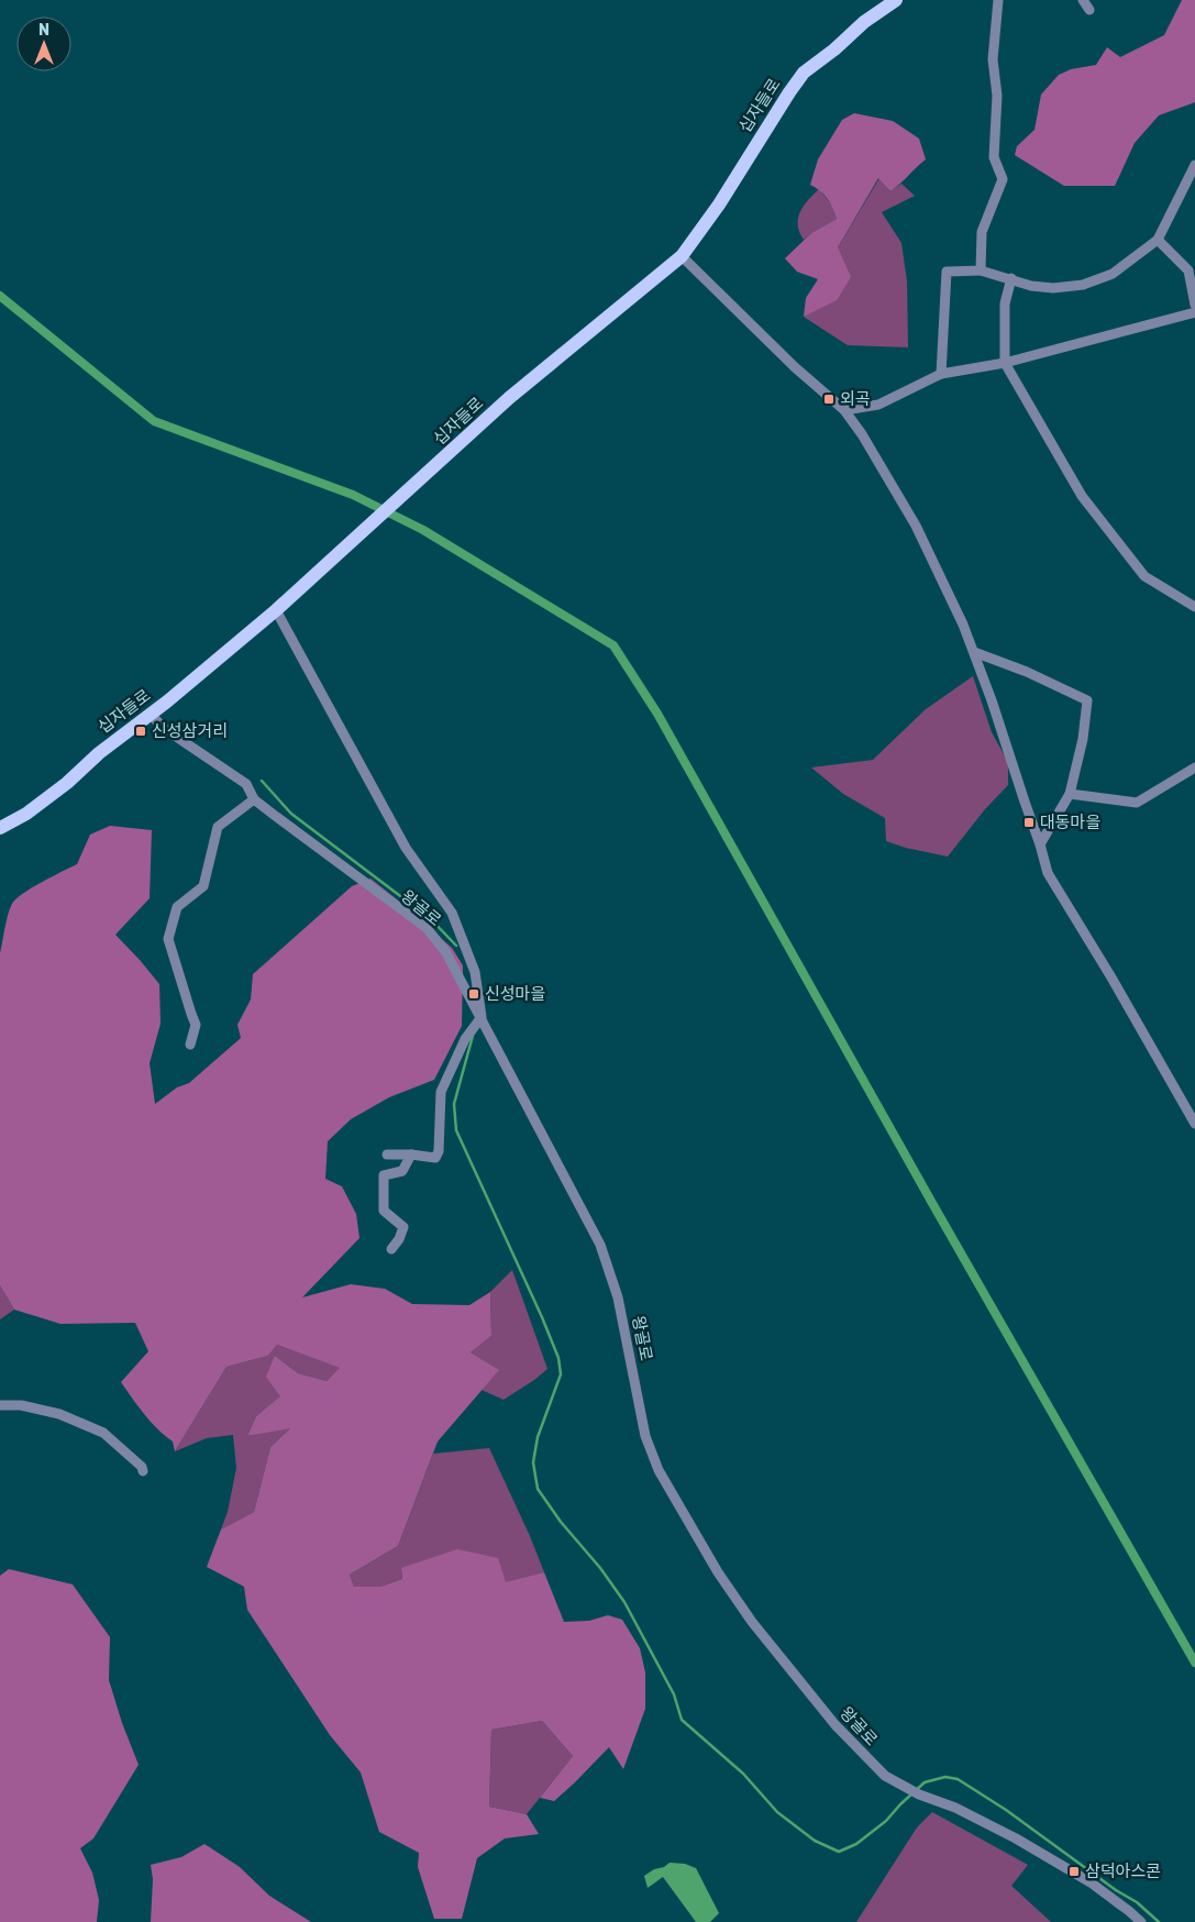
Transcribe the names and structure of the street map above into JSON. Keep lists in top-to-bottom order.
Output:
{
  "streets": {
    "main road": ["십자들로"],
    "street": ["왕골로"]
  },
  "crossings": [
    ["십자들로", "왕골로"]
  ],
  "places": {
    "transit": [
      "외곡",
      "신성삼거리",
      "대동마을",
      "신성마을",
      "삼덕아스콘"
    ]
  },
  "north": "top"
}
